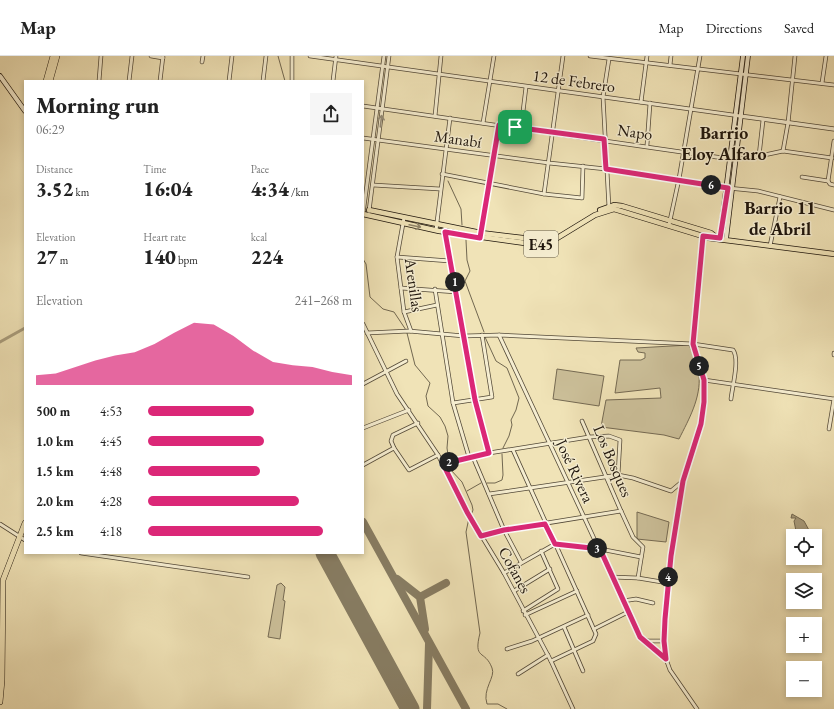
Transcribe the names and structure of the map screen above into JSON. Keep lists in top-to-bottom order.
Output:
{
  "streets": {
    "main road": ["E45"],
    "street": [
      "12 de Febrero",
      "Napo",
      "Manabí",
      "Arenillas",
      "Los Bosques",
      "José Rivera",
      "Cofanes"
    ]
  },
  "crossings": [
    ["E45", "Arenillas"]
  ],
  "districts": ["Barrio Eloy Alfaro", "Barrio 11 de Abril"],
  "page": {
    "header": "Map",
    "nav": ["Map", "Directions", "Saved"],
    "heading": ["Morning run", "06:29"],
    "stats": [
      ["Distance", "3.52 km"],
      ["Time", "16:04"],
      ["Pace", "4:34 /km"],
      ["Elevation", "27 m"],
      ["Heart rate", "140 bpm"],
      ["kcal", "224"]
    ],
    "pins": [
      "6",
      "1",
      "5",
      "2",
      "3",
      "4"
    ],
    "chart": ["Elevation", "241–268 m"],
    "list": [
      {
        "name": "500 m",
        "note": "4:53"
      },
      {
        "name": "1.0 km",
        "note": "4:45"
      },
      {
        "name": "1.5 km",
        "note": "4:48"
      },
      {
        "name": "2.0 km",
        "note": "4:28"
      },
      {
        "name": "2.5 km",
        "note": "4:18"
      }
    ],
    "map_buttons": ["+", "−"]
  }
}
